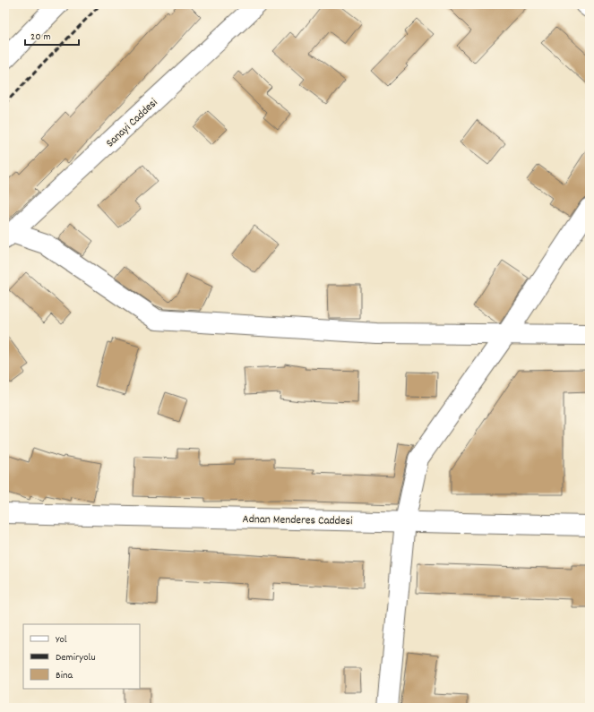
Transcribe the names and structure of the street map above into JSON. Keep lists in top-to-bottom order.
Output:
{
  "streets": {
    "street": ["Sanayi Caddesi", "Adnan Menderes Caddesi"]
  },
  "legend": ["Yol", "Demiryolu", "Bina"],
  "scale_bar": "20 m"
}
